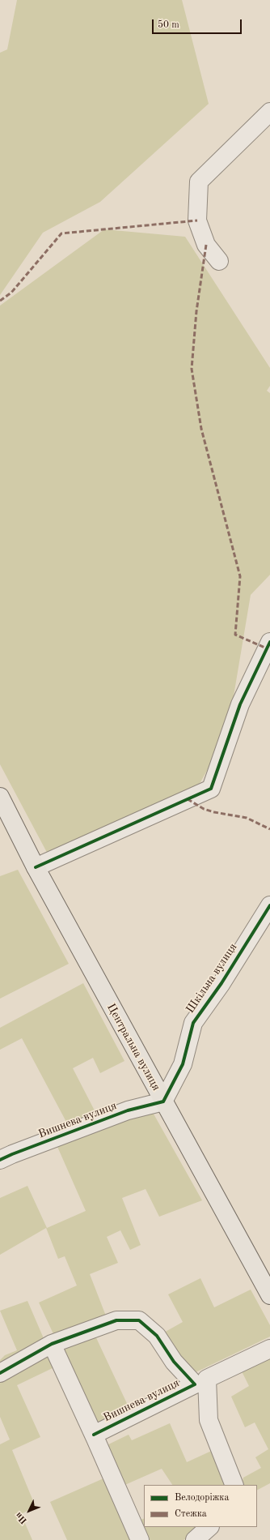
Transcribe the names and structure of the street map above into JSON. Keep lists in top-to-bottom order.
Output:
{
  "streets": {
    "main road": ["Центральна вулиця"],
    "street": ["Шкільна вулиця", "Вишнева вулиця"]
  },
  "crossings": [
    ["Шкільна вулиця", "Центральна вулиця"],
    ["Шкільна вулиця", "Вишнева вулиця"],
    ["Центральна вулиця", "Вишнева вулиця"]
  ],
  "legend": ["Велодоріжка", "Стежка"],
  "scale_bar": "50 m",
  "north": "bottom left"
}
